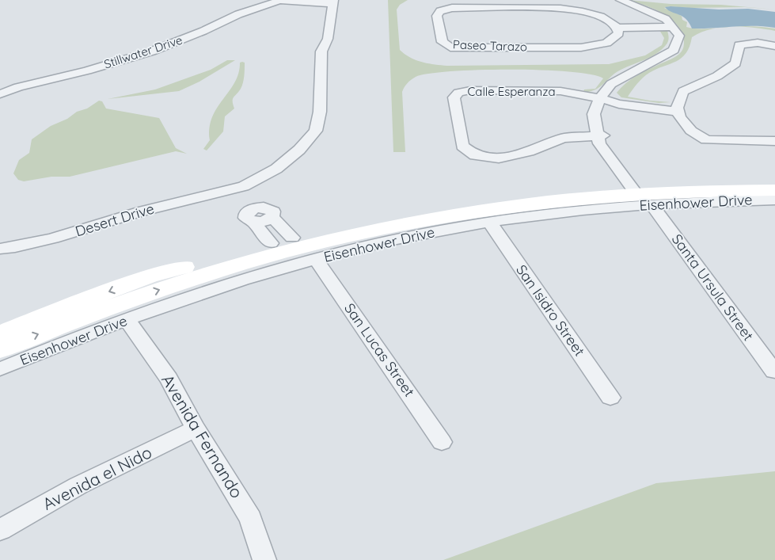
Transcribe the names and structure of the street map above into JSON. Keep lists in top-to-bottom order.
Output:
{
  "streets": {
    "main road": ["Eisenhower Drive"],
    "street": [
      "Paseo Tarazo",
      "Stillwater Drive",
      "Calle Esperanza",
      "Desert Drive",
      "Santa Ursula Street",
      "San Isidro Street",
      "San Lucas Street",
      "Avenida Fernando",
      "Avenida el Nido"
    ]
  },
  "crossings": [
    ["Calle Esperanza", "Santa Ursula Street"],
    ["Eisenhower Drive", "Santa Ursula Street"],
    ["Eisenhower Drive", "San Isidro Street"],
    ["Eisenhower Drive", "San Lucas Street"],
    ["Eisenhower Drive", "Avenida Fernando"],
    ["Avenida Fernando", "Avenida el Nido"]
  ]
}
